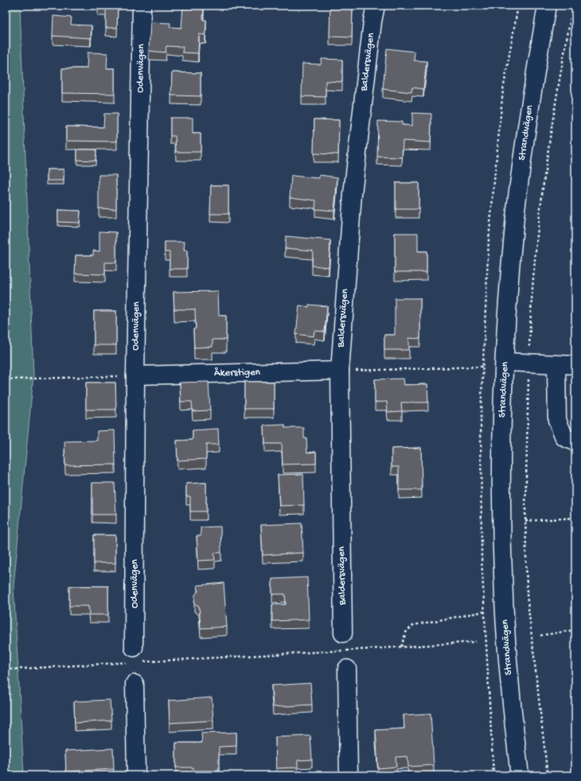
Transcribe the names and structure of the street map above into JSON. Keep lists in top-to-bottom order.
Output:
{
  "streets": {
    "street": [
      "Baldersvägen",
      "Odenvägen",
      "Strandvägen",
      "Åkerstigen"
    ]
  },
  "crossings": [
    ["Baldersvägen", "Åkerstigen"],
    ["Odenvägen", "Åkerstigen"]
  ]
}
